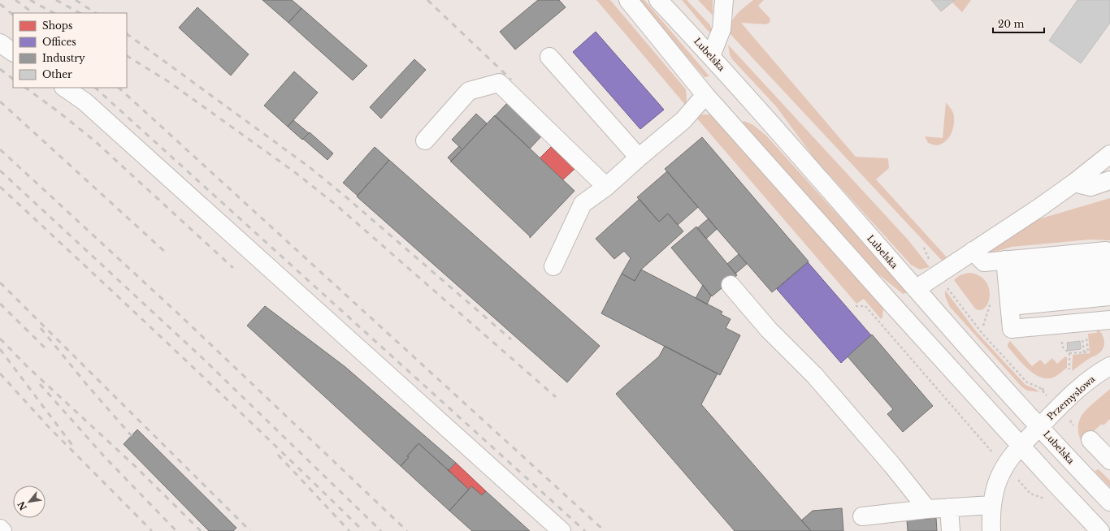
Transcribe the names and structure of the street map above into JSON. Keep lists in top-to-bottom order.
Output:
{
  "streets": {
    "street": ["Lubelska", "Przemysłowa"]
  },
  "crossings": [
    ["Lubelska", "Przemysłowa"]
  ],
  "legend": [
    "Shops",
    "Offices",
    "Industry",
    "Other"
  ],
  "scale_bar": "20 m",
  "north": "bottom left"
}
